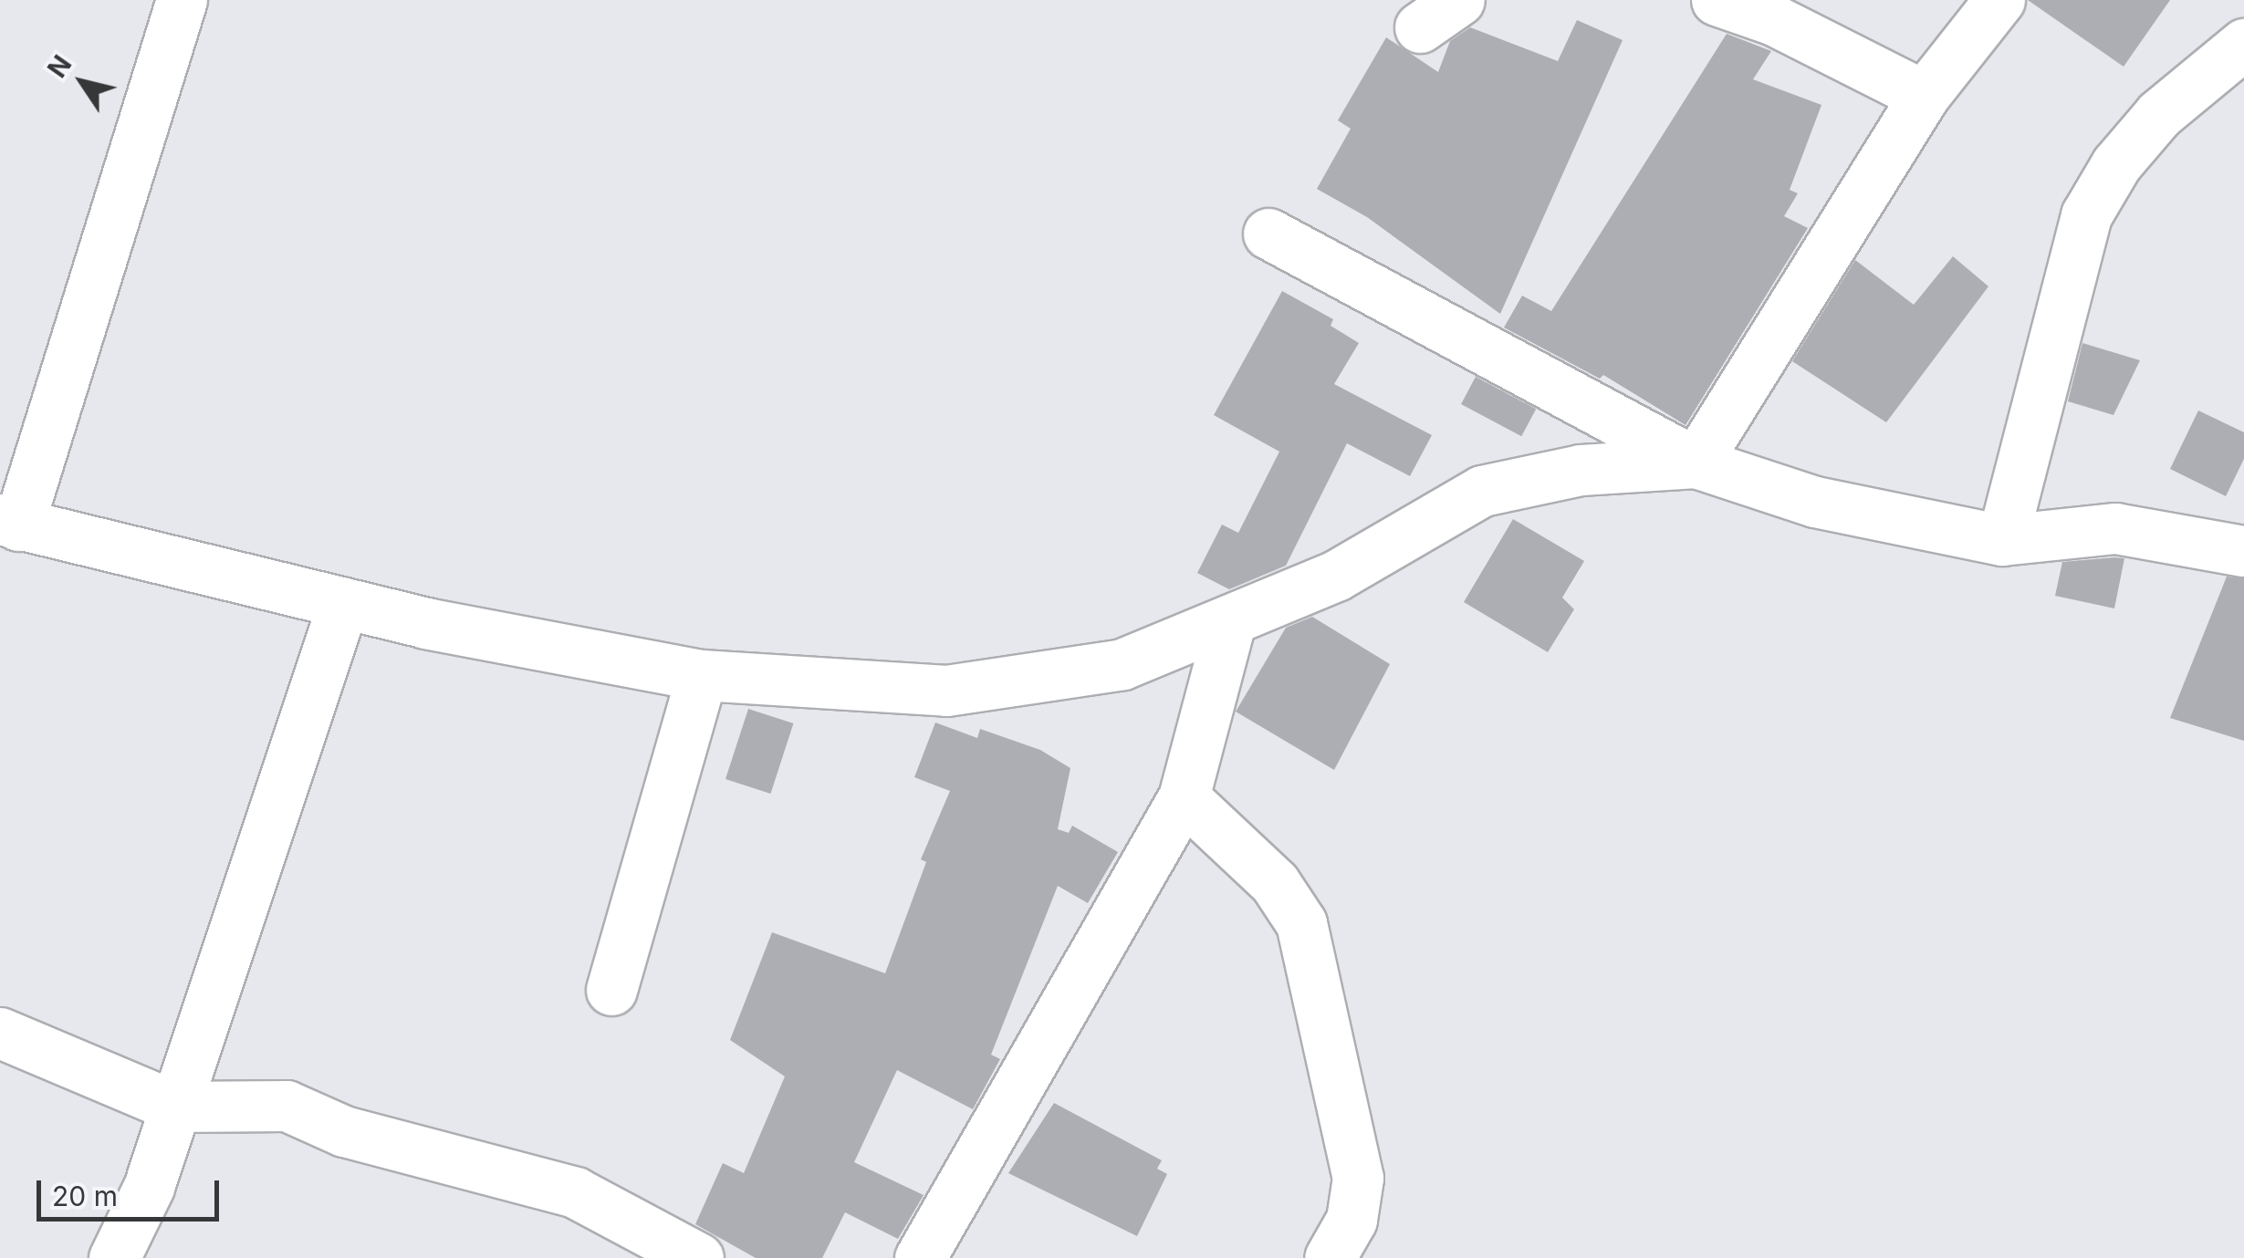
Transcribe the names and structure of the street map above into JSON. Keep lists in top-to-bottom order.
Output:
{
  "scale_bar": "20 m",
  "north": "top left"
}
